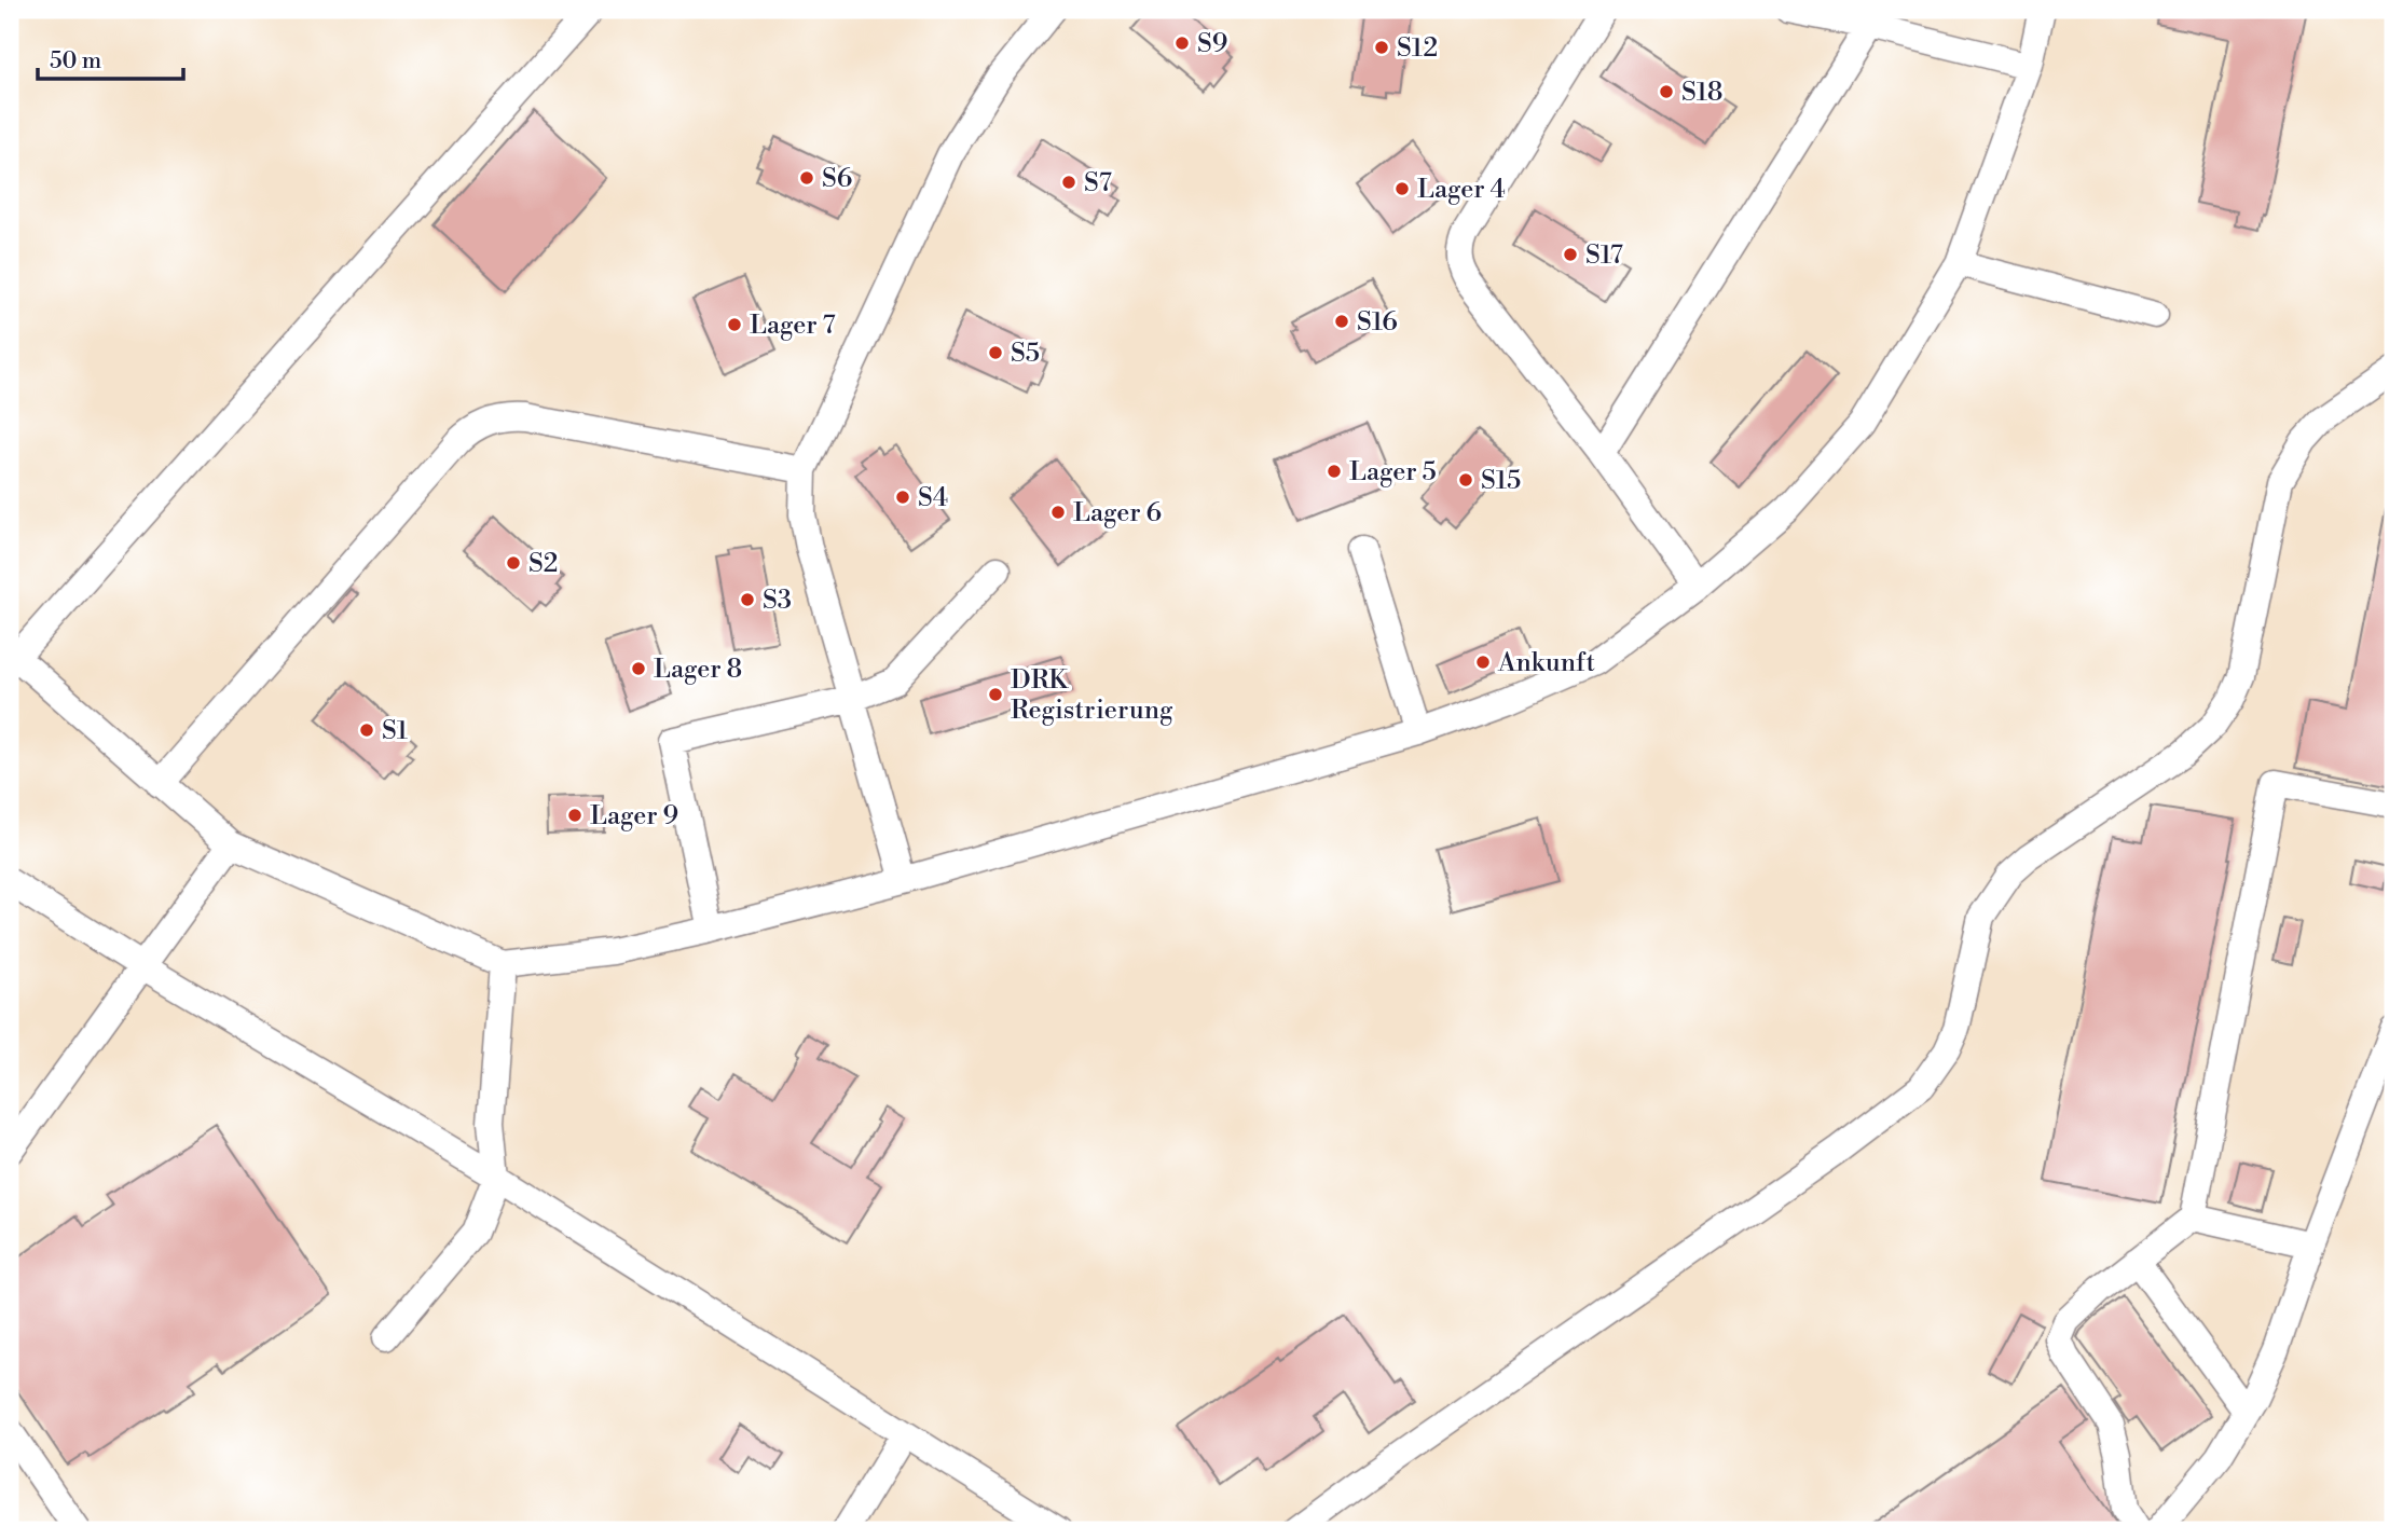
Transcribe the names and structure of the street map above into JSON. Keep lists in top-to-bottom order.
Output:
{
  "places": [
    "S9",
    "S12",
    "S18",
    "S6",
    "S7",
    "Lager 4",
    "S17",
    "S16",
    "Lager 7",
    "S5",
    "Lager 5",
    "S15",
    "S4",
    "Lager 6",
    "S2",
    "S3",
    "Ankunft",
    "Lager 8",
    "DRK Registrierung",
    "S1",
    "Lager 9"
  ],
  "scale_bar": "50 m"
}
